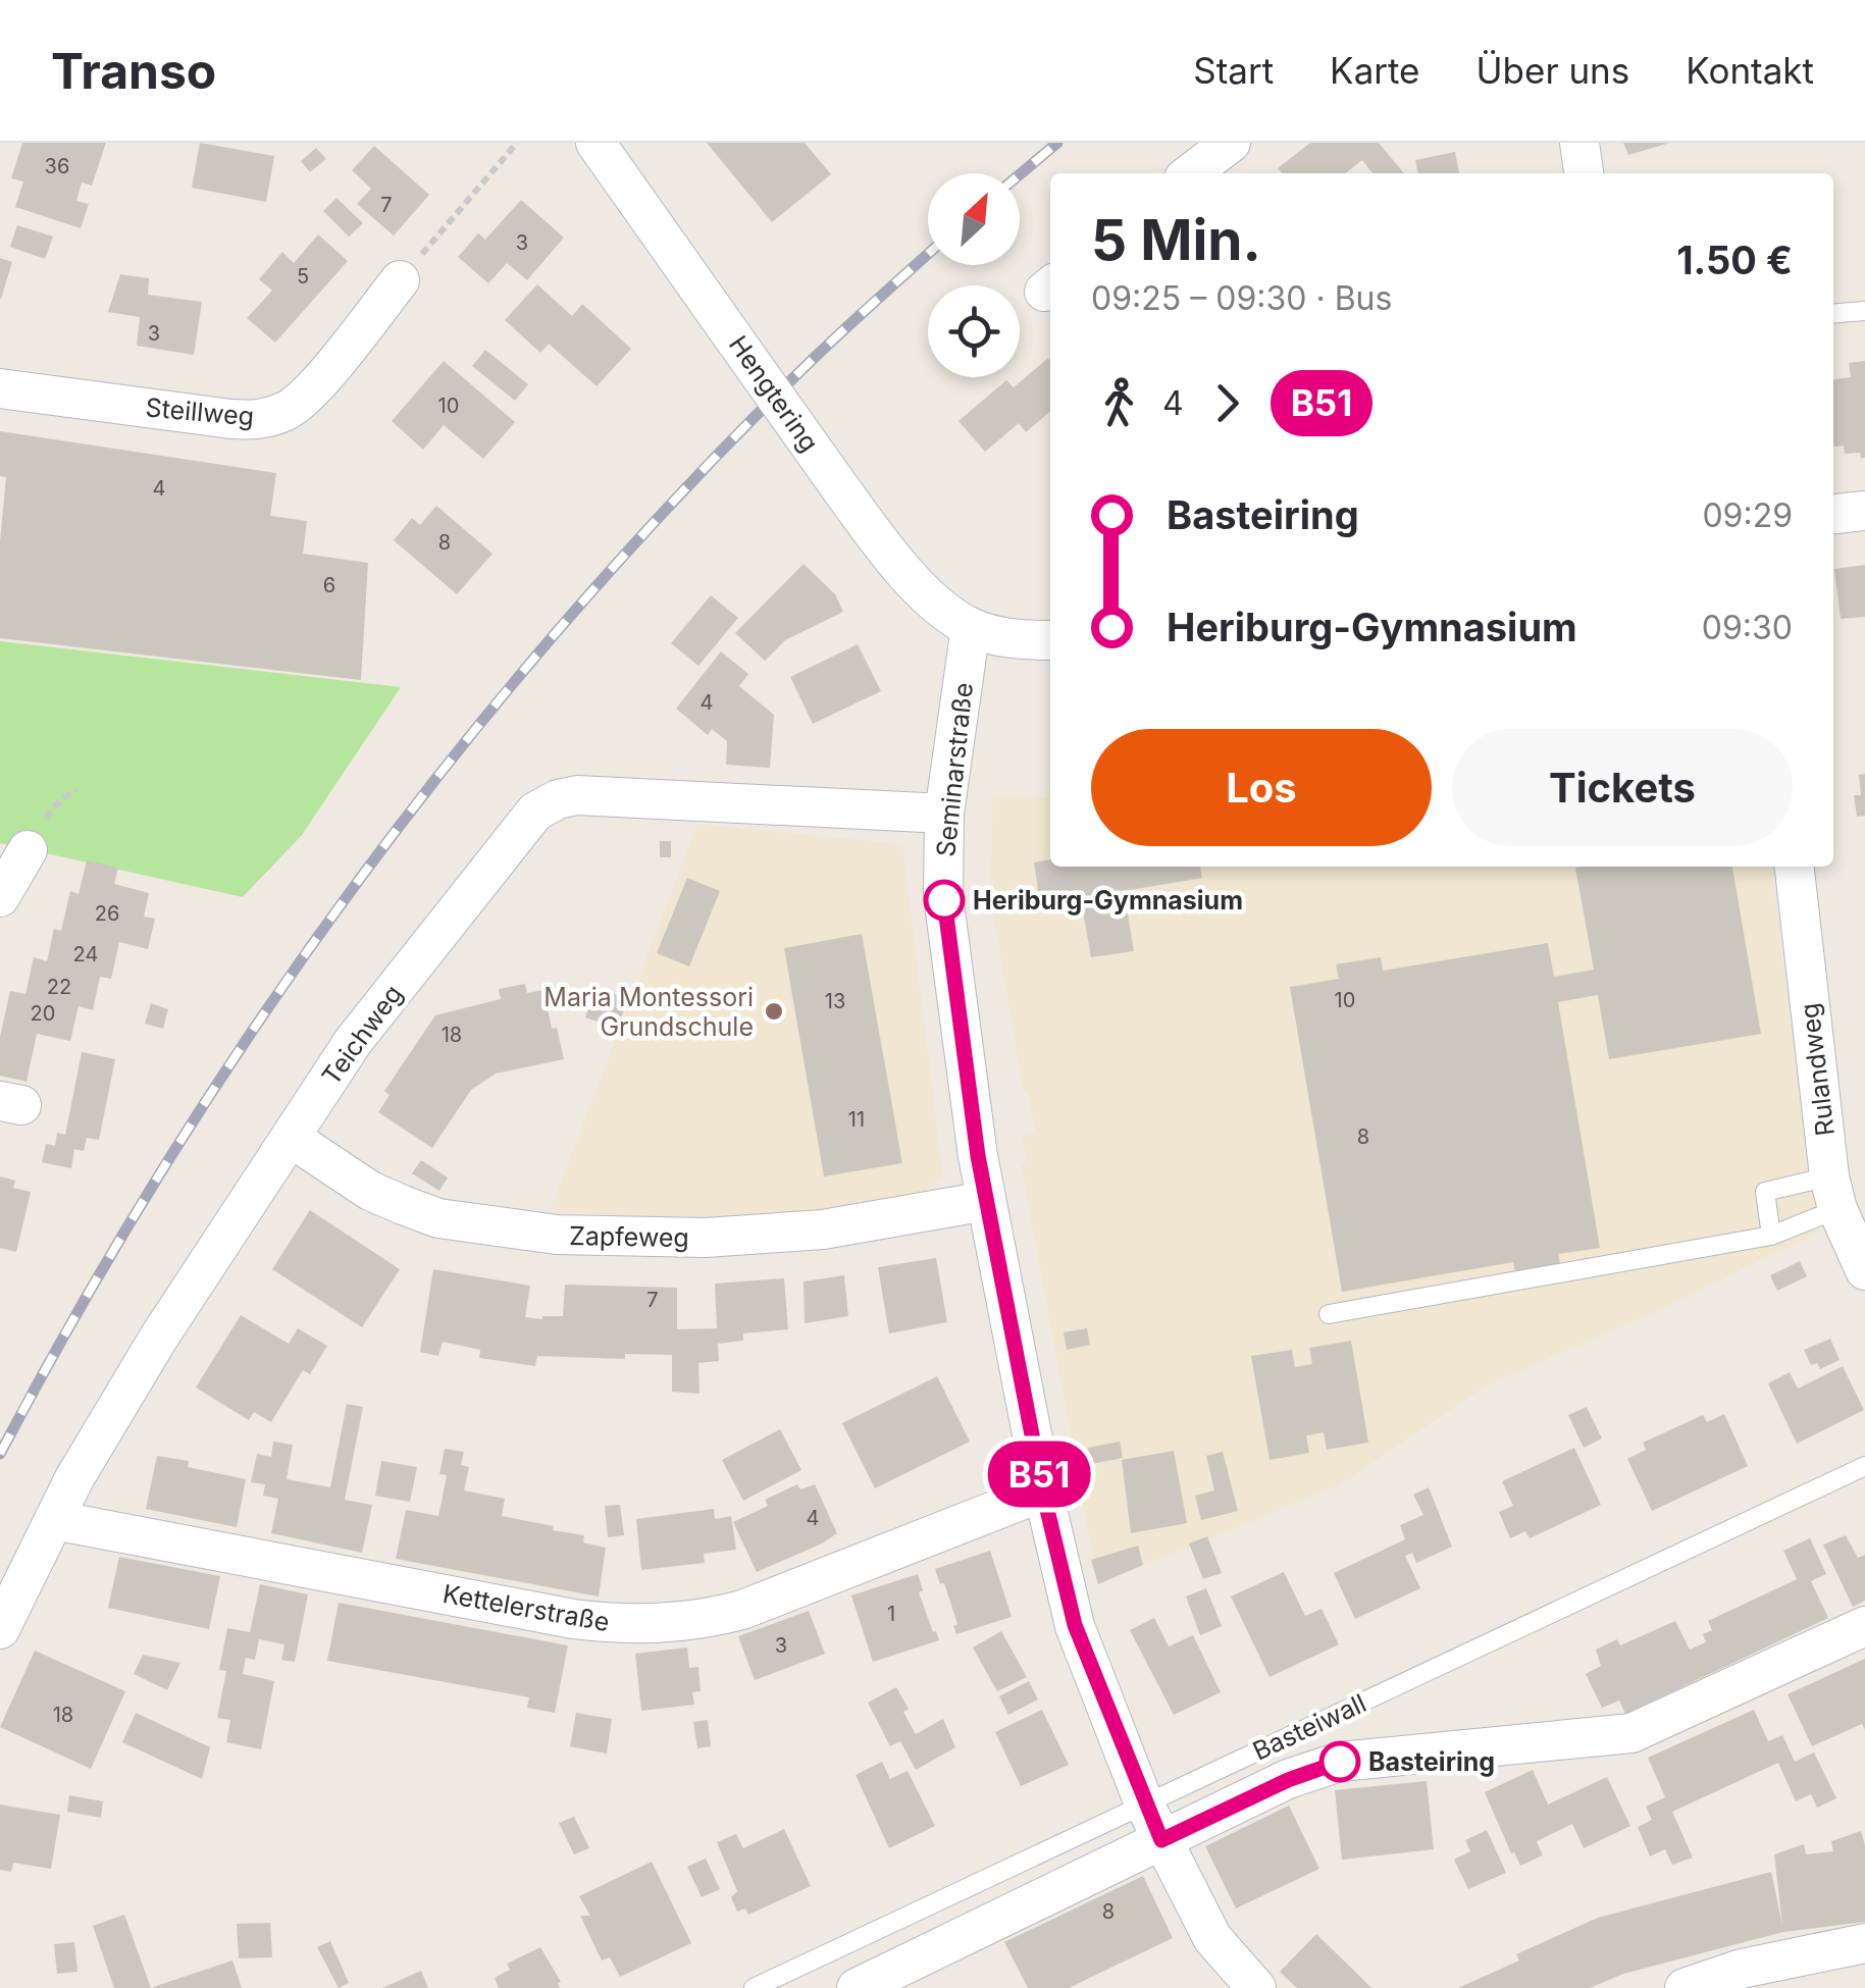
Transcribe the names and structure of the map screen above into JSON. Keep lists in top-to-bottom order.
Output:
{
  "streets": {
    "street": [
      "Hengtering",
      "Steillweg",
      "Seminarstraße",
      "Teichweg",
      "Rulandweg",
      "Zapfeweg",
      "Kettelerstraße"
    ],
    "lane": ["Basteiwall"]
  },
  "crossings": [
    ["Hengtering", "Seminarstraße"],
    ["Seminarstraße", "Teichweg"],
    ["Seminarstraße", "Zapfeweg"],
    ["Seminarstraße", "Kettelerstraße"],
    ["Seminarstraße", "Basteiwall"],
    ["Teichweg", "Zapfeweg"],
    ["Teichweg", "Kettelerstraße"]
  ],
  "places": ["Heriburg-Gymnasium", "Maria Montessori Grundschule", "Basteiring"],
  "lines": ["bus line B51"],
  "house_numbers": [
    "36",
    "7",
    "3",
    "5",
    "3",
    "10",
    "4",
    "8",
    "6",
    "4",
    "26",
    "24",
    "22",
    "10",
    "13",
    "20",
    "18",
    "11",
    "8",
    "7",
    "4",
    "1",
    "3",
    "18",
    "8"
  ],
  "north": "top right",
  "page": {
    "header": "Transo",
    "nav": [
      "Start",
      "Karte",
      "Über uns",
      "Kontakt"
    ],
    "on_map": "B51",
    "heading": ["5 Min.", "09:25 – 09:30 · Bus", "1.50 €"],
    "legs": ["4", "B51"],
    "list": [
      {
        "name": "Basteiring",
        "value": "09:29"
      },
      {
        "name": "Heriburg-Gymnasium",
        "value": "09:30"
      }
    ],
    "buttons": ["Los", "Tickets"]
  }
}
